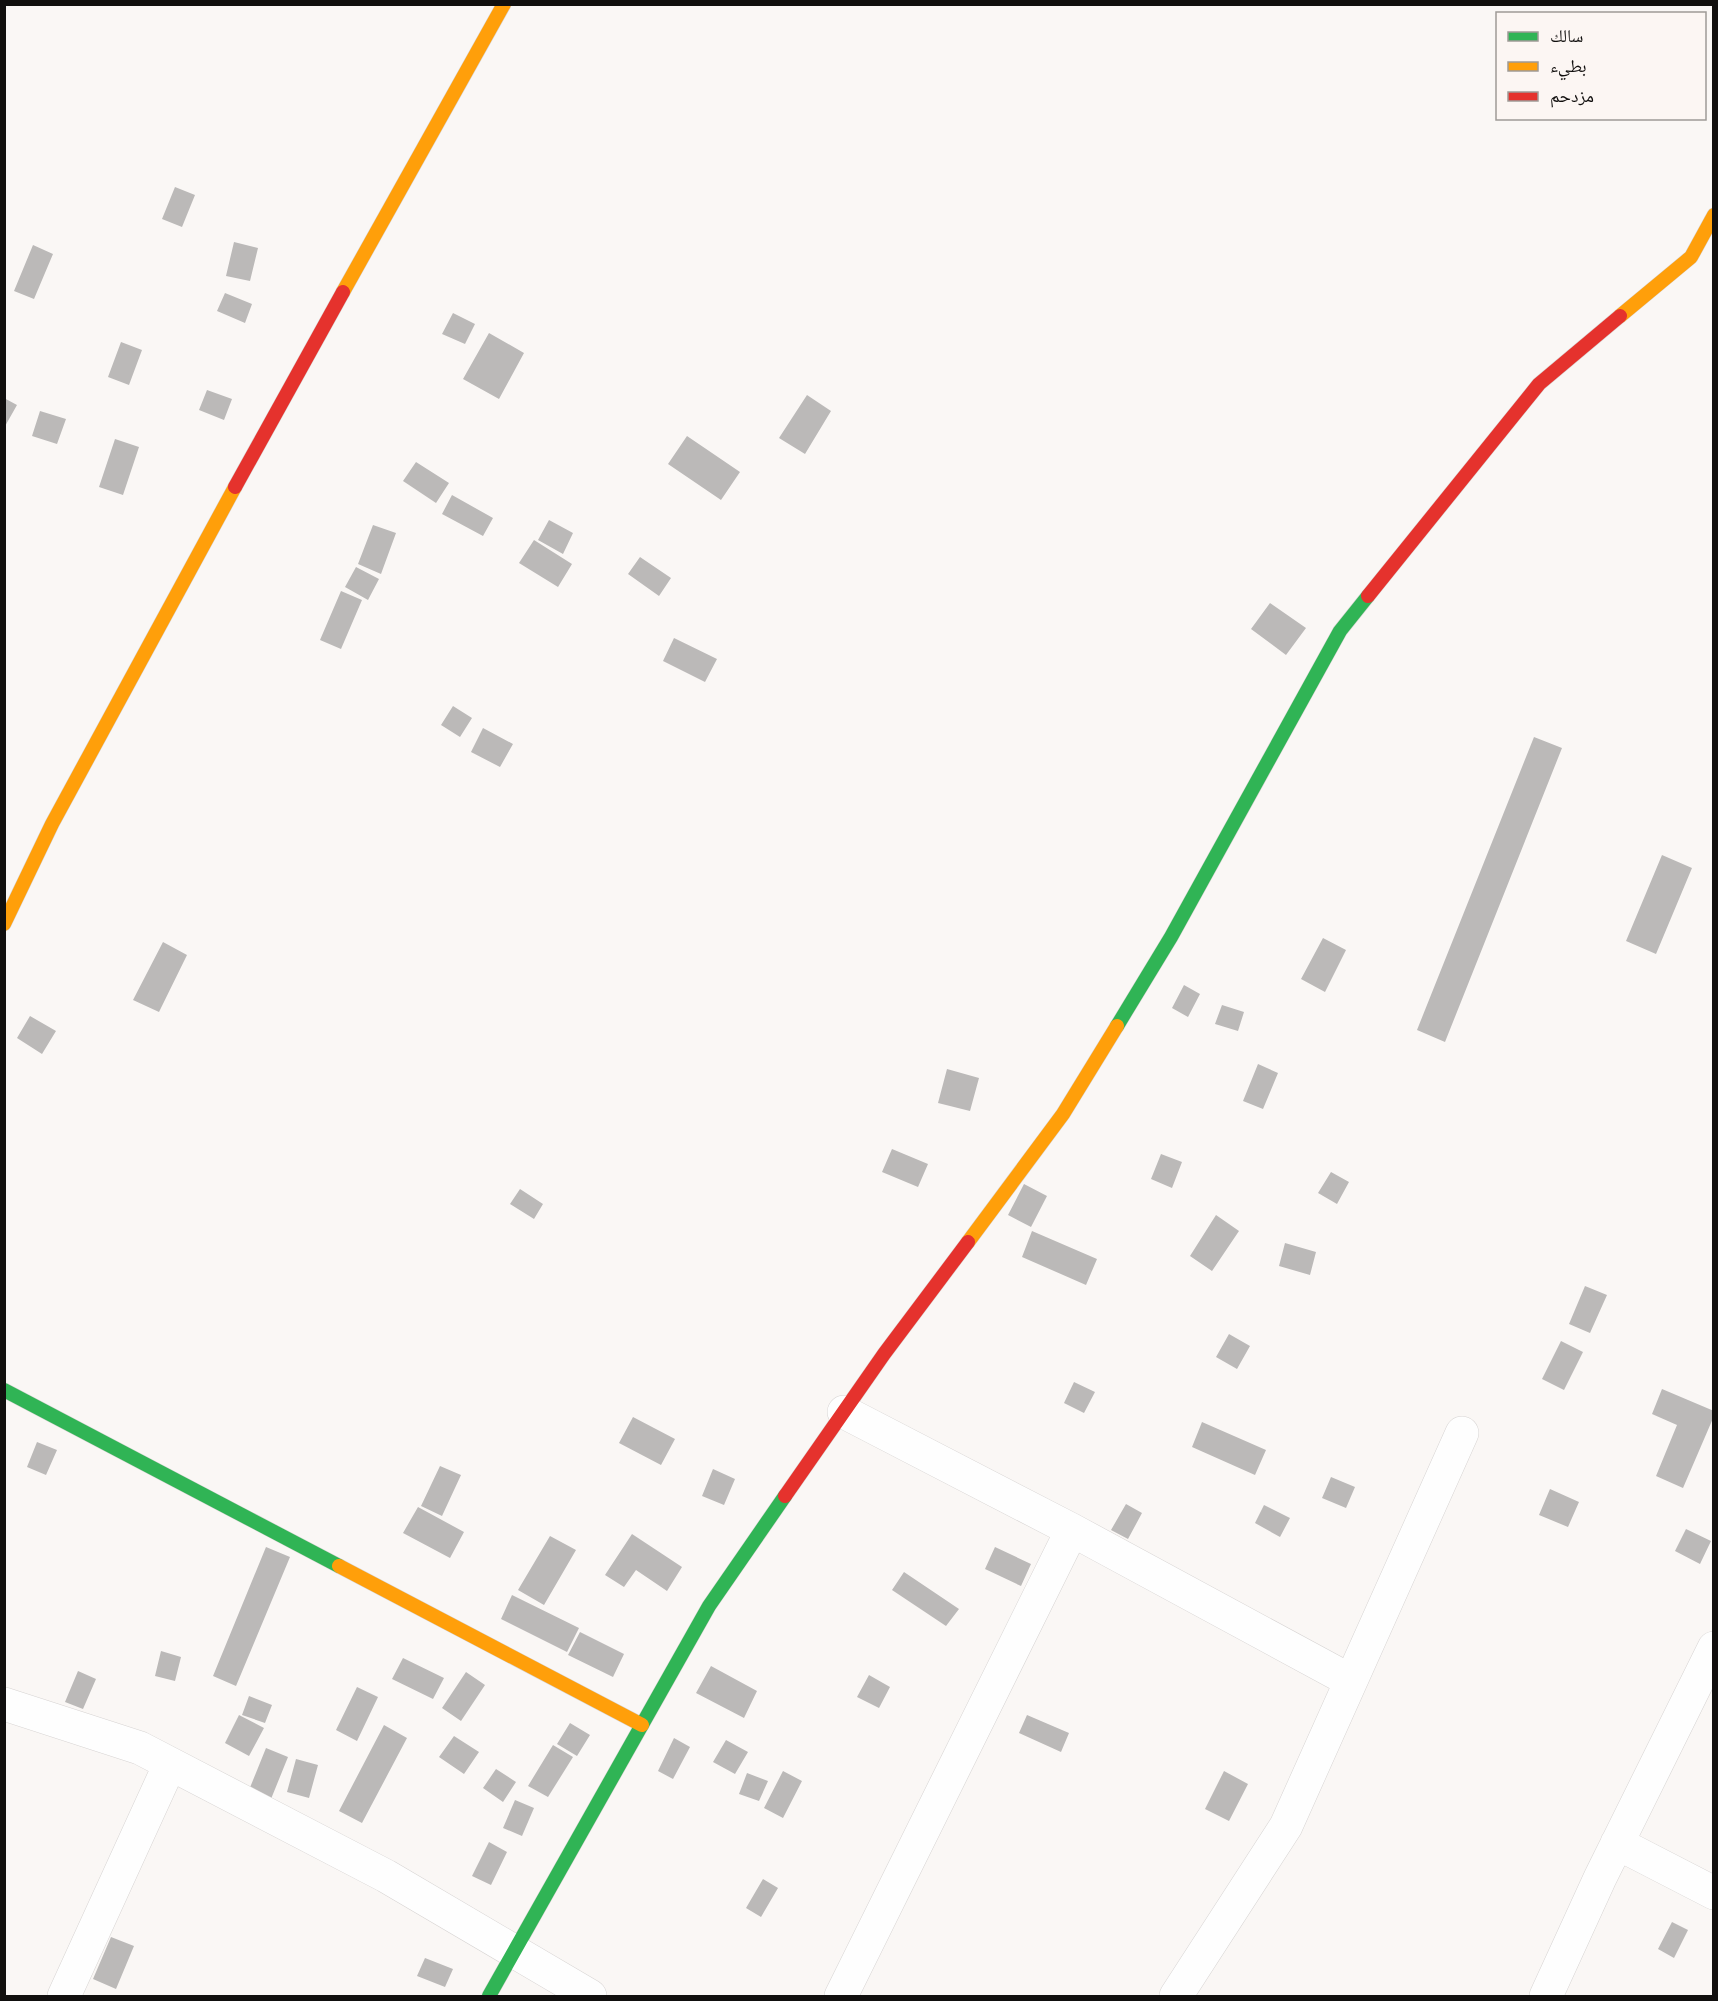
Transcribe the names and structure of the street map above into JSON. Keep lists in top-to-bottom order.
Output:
{
  "legend": ["سالك", "بطيء", "مزدحم"]
}
